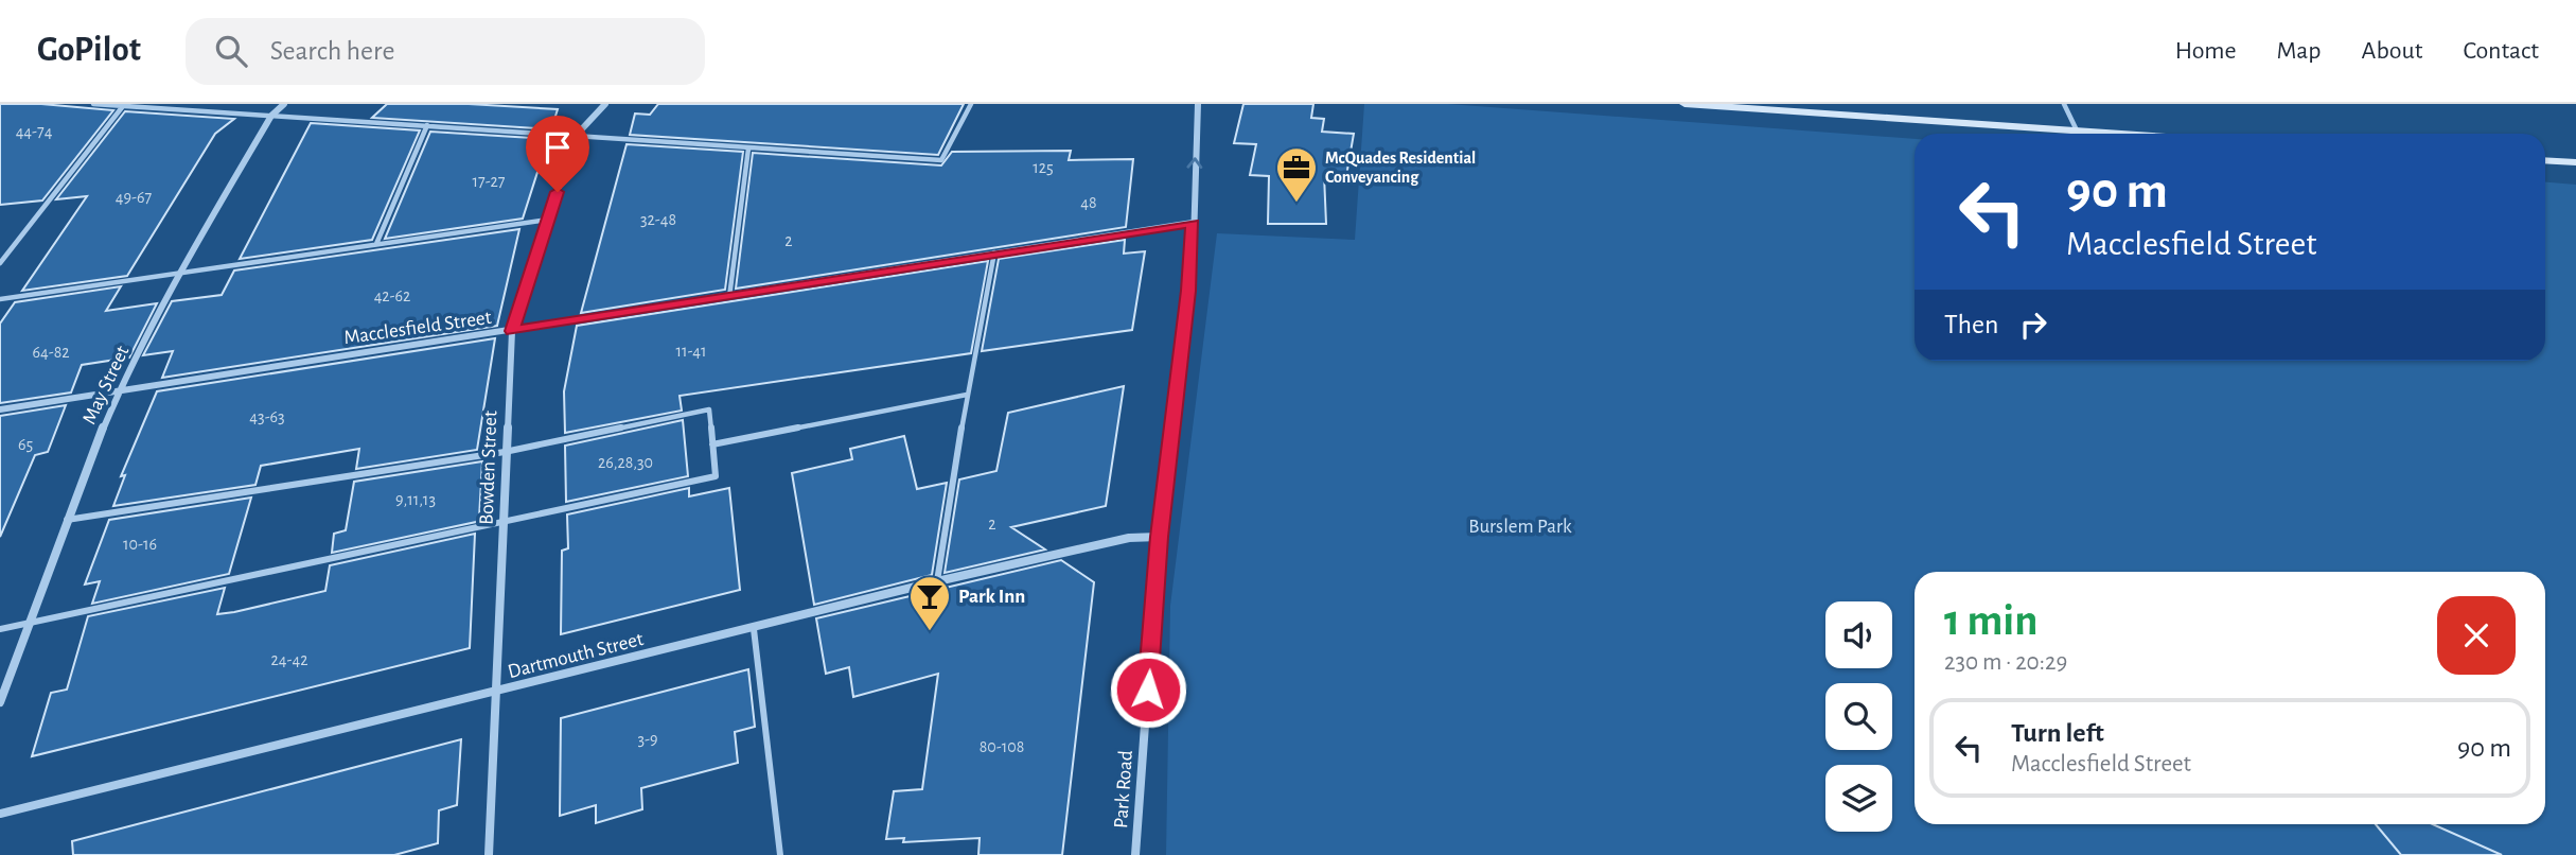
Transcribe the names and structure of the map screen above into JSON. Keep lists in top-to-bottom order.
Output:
{
  "streets": {
    "street": [
      "Macclesfield Street",
      "May Street",
      "Bowden Street",
      "Dartmouth Street",
      "Park Road"
    ]
  },
  "crossings": [
    ["Macclesfield Street", "May Street"],
    ["Macclesfield Street", "Bowden Street"],
    ["Macclesfield Street", "Park Road"],
    ["Bowden Street", "Dartmouth Street"],
    ["Dartmouth Street", "Park Road"]
  ],
  "parks": ["Burslem Park"],
  "places": {
    "office": ["McQuades Residential Conveyancing"],
    "bar": ["Park Inn"]
  },
  "house_numbers": [
    "44-74",
    "125",
    "17-27",
    "49-67",
    "48",
    "32-48",
    "2",
    "42-62",
    "11-41",
    "64-82",
    "43-63",
    "65",
    "26,28,30",
    "9,11,13",
    "2",
    "10-16",
    "24-42",
    "3-9",
    "80-108"
  ],
  "page": {
    "header": "GoPilot",
    "search": "Search here",
    "nav": [
      "Home",
      "Map",
      "About",
      "Contact"
    ],
    "turn": ["90 m", "Macclesfield Street"],
    "then": "Then",
    "heading": ["1 min", "230 m · 20:29"],
    "list": [
      {
        "name": "Turn left",
        "note": "Macclesfield Street",
        "value": "90 m"
      }
    ]
  }
}
